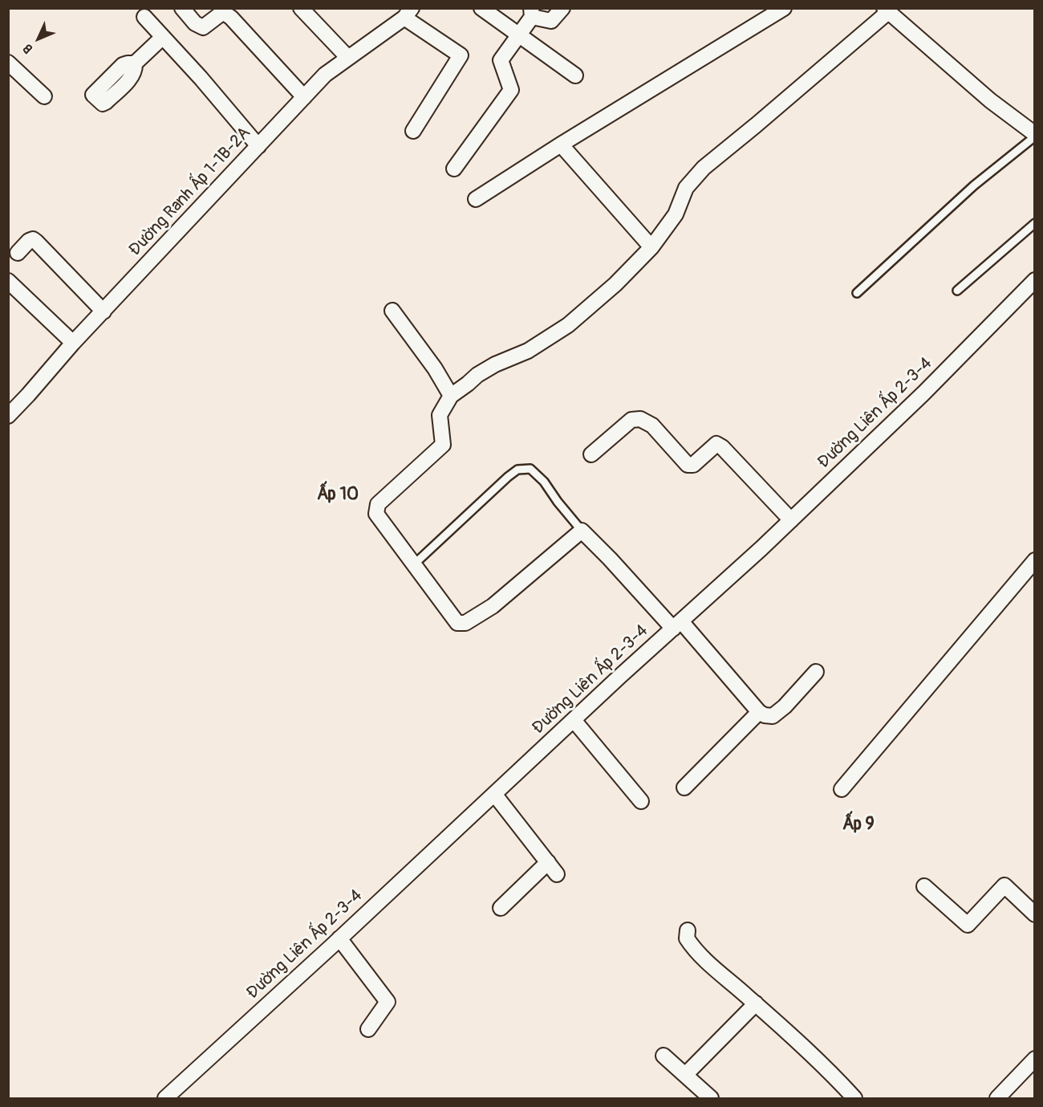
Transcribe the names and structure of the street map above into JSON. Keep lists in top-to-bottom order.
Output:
{
  "streets": {
    "street": ["Đường Ranh Ấp 1-1B-2A", "Đường Liên Ấp 2-3-4"]
  },
  "districts": ["Ấp 10", "Ấp 9"],
  "north": "bottom left"
}
